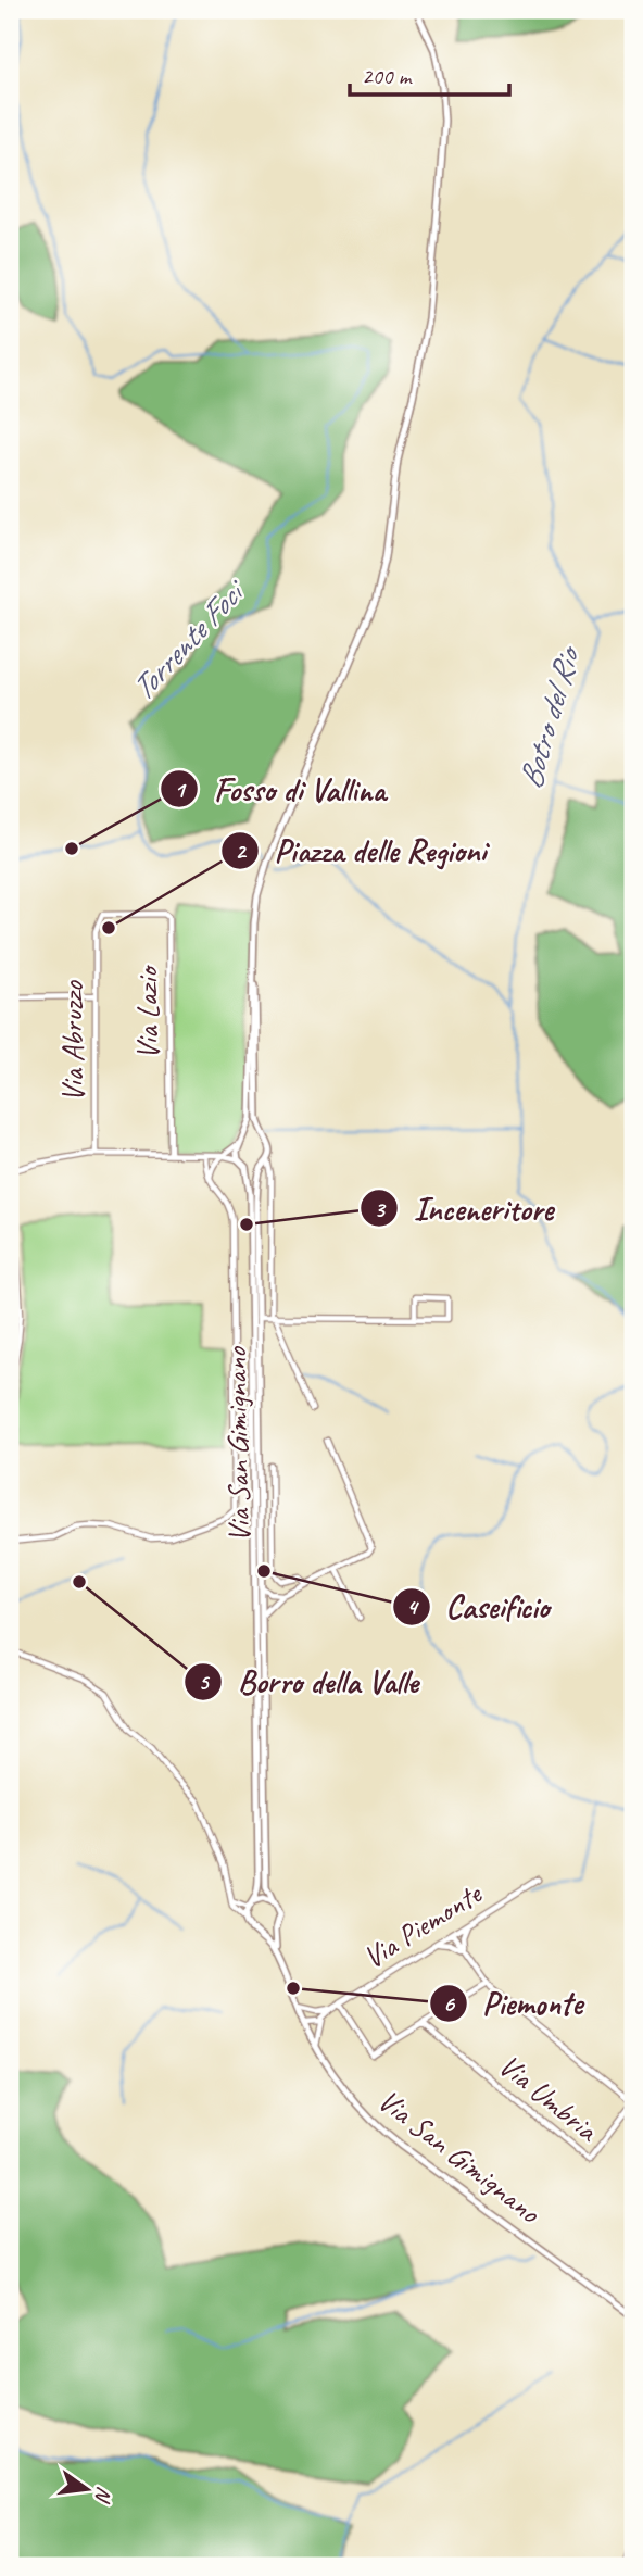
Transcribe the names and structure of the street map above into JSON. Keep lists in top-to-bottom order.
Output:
{
  "streets": {
    "main road": ["Via San Gimignano"],
    "street": [
      "Via Lazio",
      "Via Abruzzo",
      "Via Piemonte",
      "Via Umbria"
    ]
  },
  "crossings": [
    ["Via Lazio", "Via Abruzzo"],
    ["Via San Gimignano", "Via Piemonte"]
  ],
  "water": ["Torrente Foci", "Botro del Rio"],
  "places": [
    "Fosso di Vallina",
    "Piazza delle Regioni",
    "Inceneritore",
    "Caseificio",
    "Borro della Valle",
    "Piemonte"
  ],
  "scale_bar": "200 m",
  "north": "right"
}
